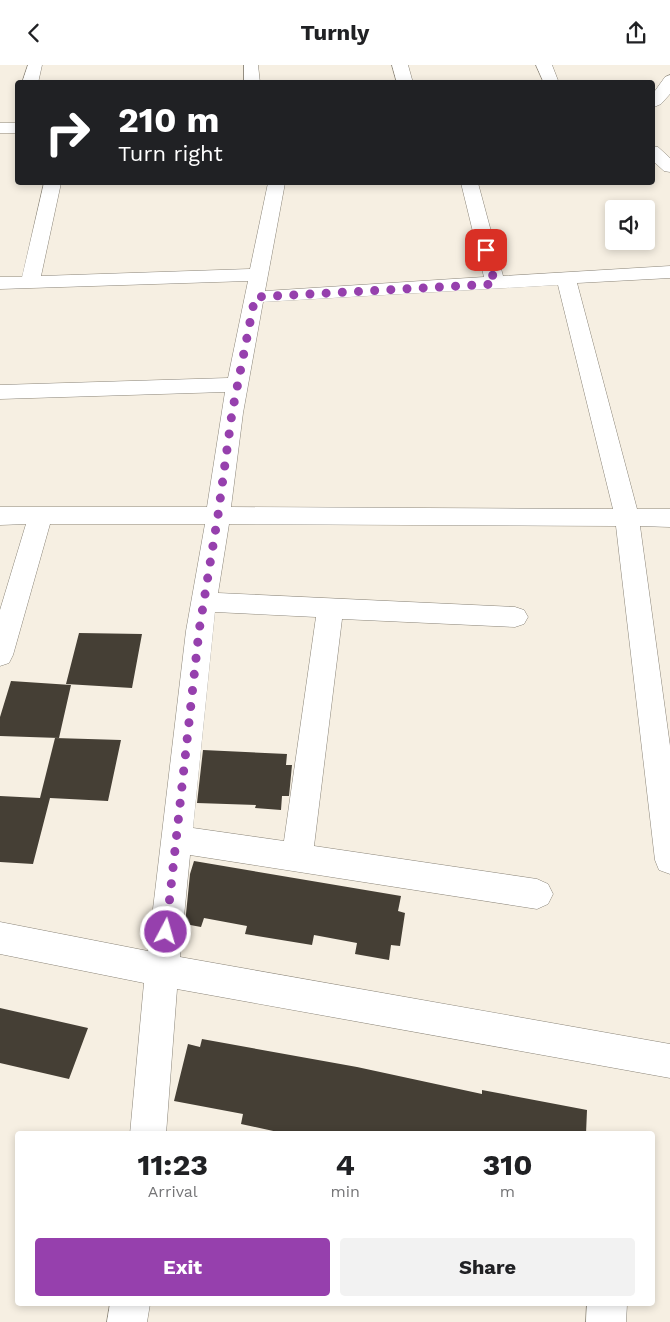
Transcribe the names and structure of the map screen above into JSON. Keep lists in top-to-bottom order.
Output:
{
  "page": {
    "header": "Turnly",
    "turn": ["210 m", "Turn right"],
    "eta": [
      "11:23",
      "Arrival",
      "4",
      "min",
      "310",
      "m"
    ],
    "buttons": ["Exit", "Share"]
  }
}
